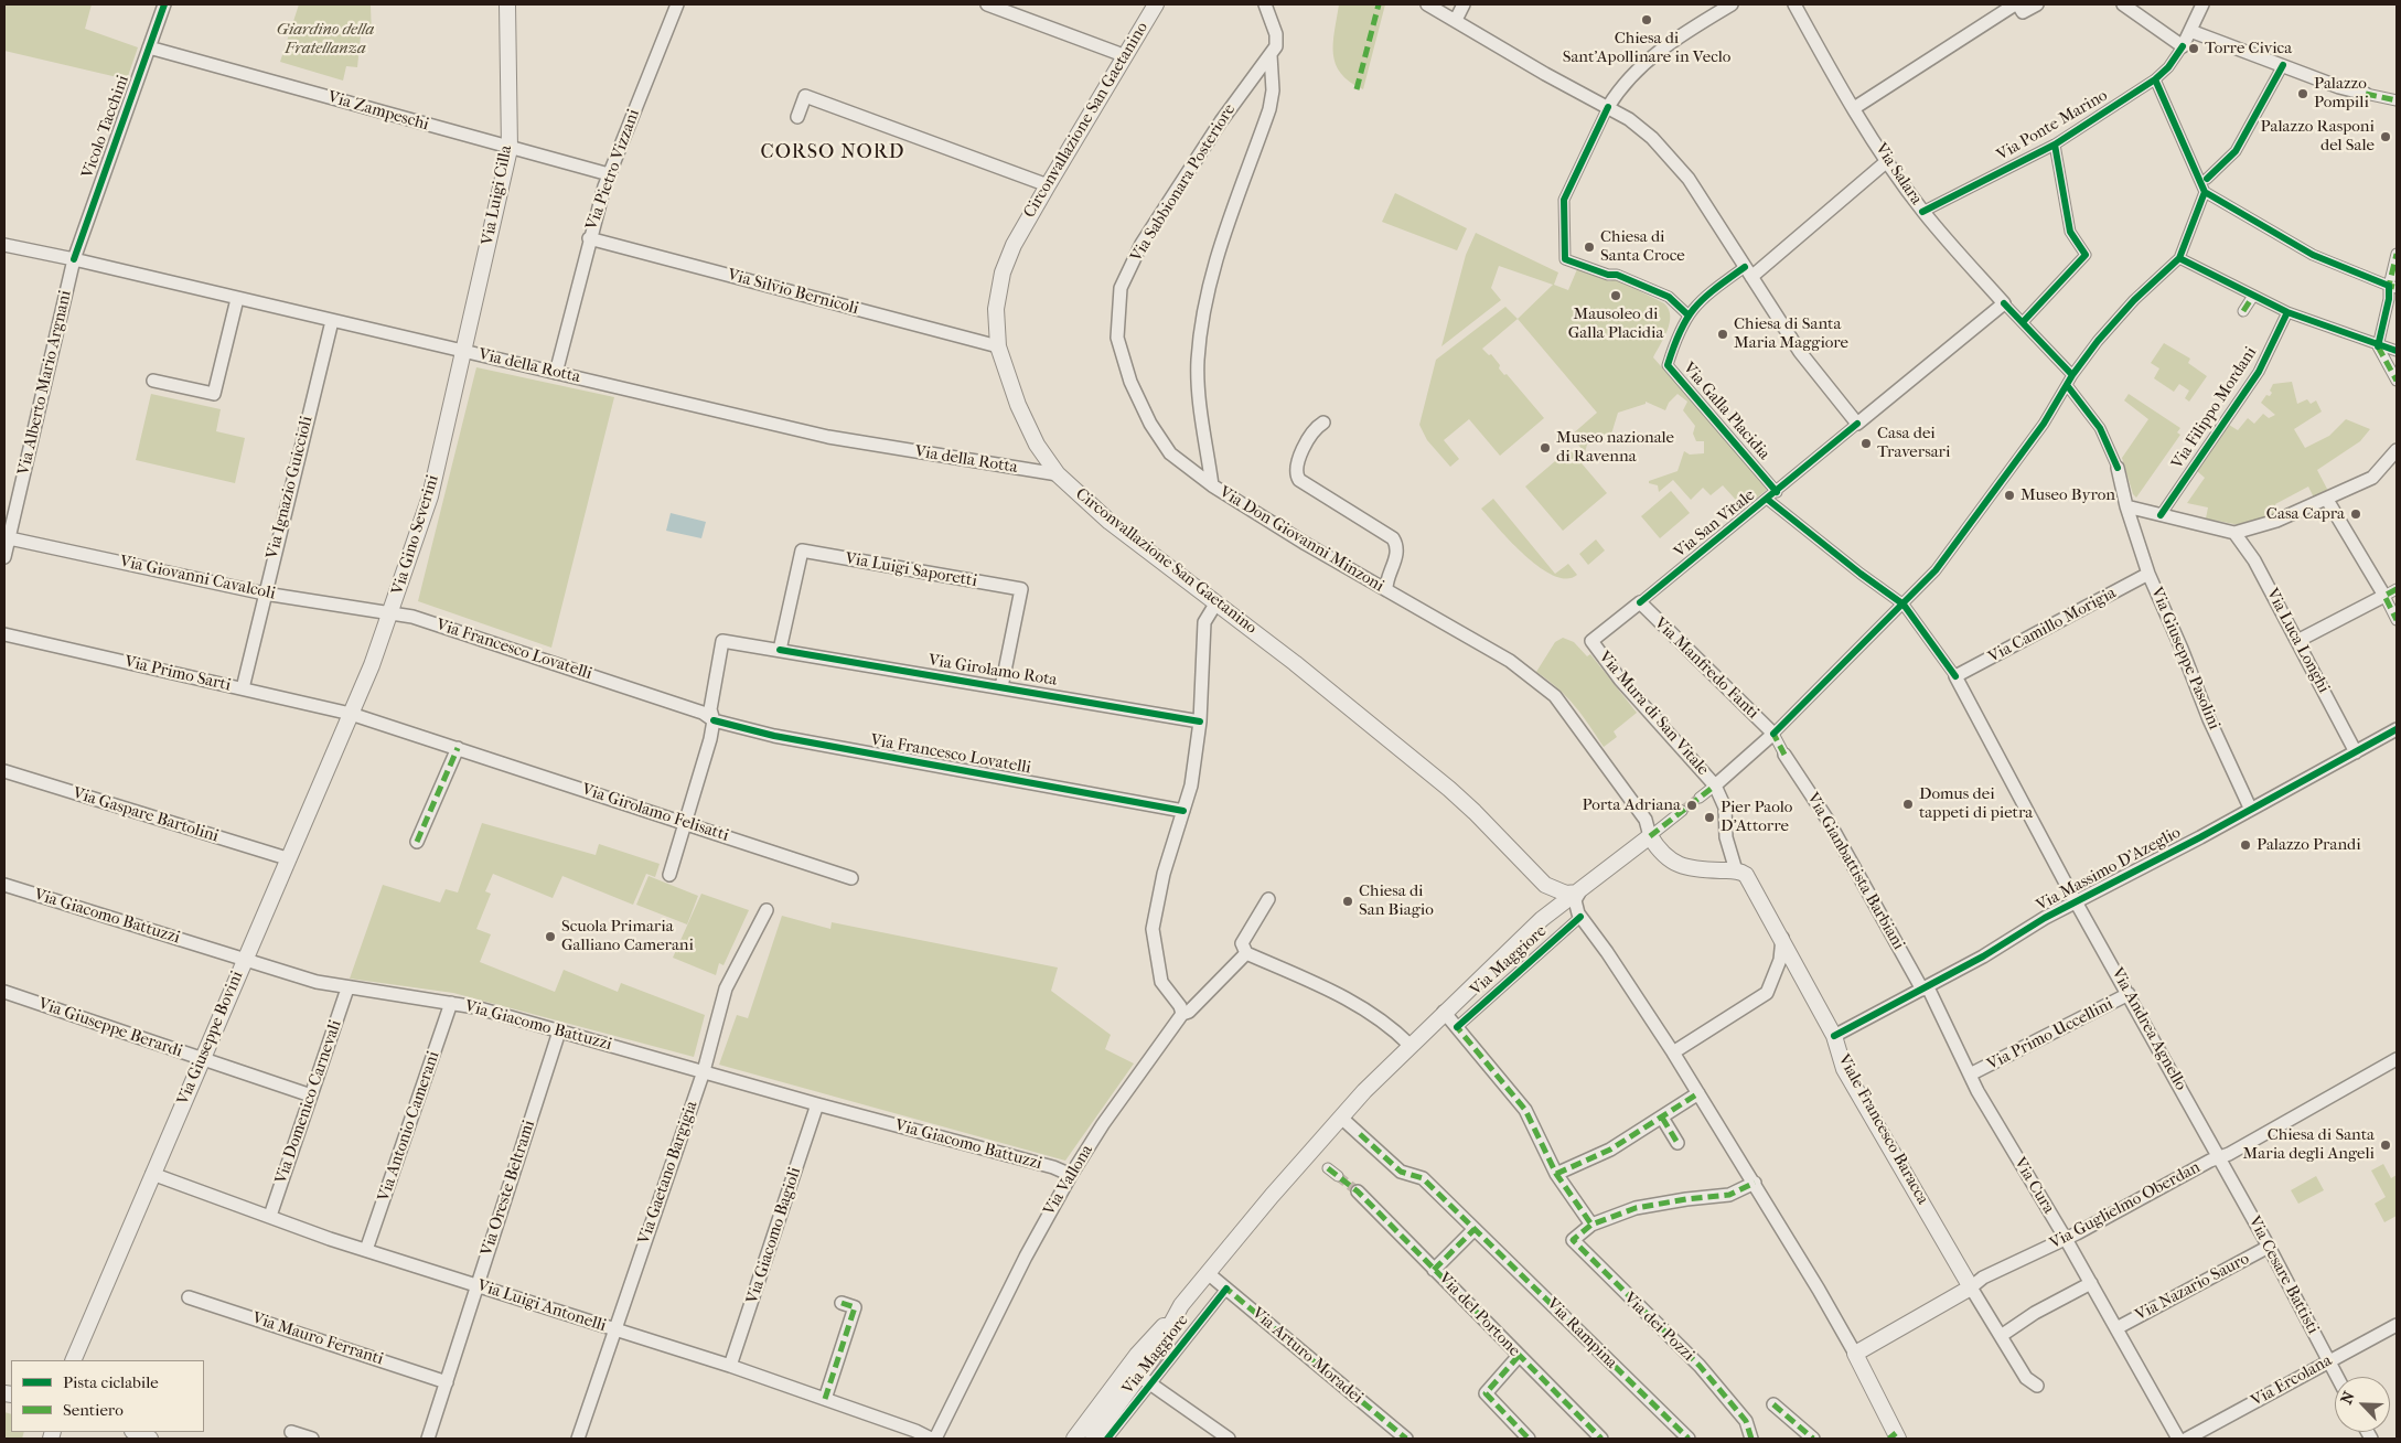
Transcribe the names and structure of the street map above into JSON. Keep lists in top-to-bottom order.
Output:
{
  "streets": {
    "street": [
      "Via Zampeschi",
      "Circonvallazione San Gaetanino",
      "Via Ponte Marino",
      "Vicolo Tacchini",
      "Via Pietro Vizzani",
      "Via Salara",
      "Via Sabbionara Posteriore",
      "Via Luigi Cilla",
      "Via Silvio Bernicoli",
      "Via della Rotta",
      "Via Alberto Mario Argnani",
      "Via Filippo Mordani",
      "Via Galla Placidia",
      "Via Ignazio Guiccioli",
      "Via San Vitale",
      "Via Gino Severini",
      "Via Don Giovanni Minzoni",
      "Via Luigi Saporetti",
      "Via Giovanni Cavalcoli",
      "Via Camillo Morigia",
      "Via Luca Longhi",
      "Via Francesco Lovatelli",
      "Via Giuseppe Pasolini",
      "Via Manfredo Fanti",
      "Via Girolamo Rota",
      "Via Primo Sarti",
      "Via Mura di San Vitale",
      "Via Girolamo Felisatti",
      "Via Gaspare Bartolini",
      "Via Massimo D'Azeglio",
      "Via Gianbattista Barbiani",
      "Via Giacomo Battuzzi",
      "Via Maggiore",
      "Via Giuseppe Berardi",
      "Via Andrea Agnello",
      "Via Primo Uccellini",
      "Via Giuseppe Bovini",
      "Via Domenico Carnevali",
      "Via Antonio Camerani",
      "Viale Francesco Baracca",
      "Via Gaetano Bargigia",
      "Via Vallona",
      "Via Cura",
      "Via Oreste Beltrami",
      "Via Guglielmo Oberdan",
      "Via Giacomo Bagioli",
      "Via Cesare Battisti",
      "Via Nazario Sauro",
      "Via Luigi Antonelli",
      "Via del Portone",
      "Via dei Pozzi",
      "Via Rampina",
      "Via Mauro Ferranti",
      "Via Arturo Moradei",
      "Via Ercolana"
    ]
  },
  "crossings": [
    ["Via Zampeschi", "Vicolo Tacchini"],
    ["Via Zampeschi", "Via Pietro Vizzani"],
    ["Via Zampeschi", "Via Luigi Cilla"],
    ["Circonvallazione San Gaetanino", "Via Silvio Bernicoli"],
    ["Circonvallazione San Gaetanino", "Via della Rotta"],
    ["Circonvallazione San Gaetanino", "Via Maggiore"],
    ["Via Ponte Marino", "Via Salara"],
    ["Vicolo Tacchini", "Via della Rotta"],
    ["Vicolo Tacchini", "Via Alberto Mario Argnani"],
    ["Via Pietro Vizzani", "Via Silvio Bernicoli"],
    ["Via Pietro Vizzani", "Via della Rotta"],
    ["Via Salara", "Via San Vitale"],
    ["Via Sabbionara Posteriore", "Via Don Giovanni Minzoni"],
    ["Via Luigi Cilla", "Via della Rotta"],
    ["Via Luigi Cilla", "Via Gino Severini"],
    ["Via della Rotta", "Via Alberto Mario Argnani"],
    ["Via della Rotta", "Via Ignazio Guiccioli"],
    ["Via della Rotta", "Via Gino Severini"],
    ["Via Alberto Mario Argnani", "Via Giovanni Cavalcoli"],
    ["Via Galla Placidia", "Via San Vitale"],
    ["Via Ignazio Guiccioli", "Via Giovanni Cavalcoli"],
    ["Via Ignazio Guiccioli", "Via Primo Sarti"],
    ["Via San Vitale", "Via Manfredo Fanti"],
    ["Via San Vitale", "Via Mura di San Vitale"],
    ["Via Gino Severini", "Via Giovanni Cavalcoli"],
    ["Via Gino Severini", "Via Francesco Lovatelli"],
    ["Via Gino Severini", "Via Primo Sarti"],
    ["Via Gino Severini", "Via Girolamo Felisatti"],
    ["Via Gino Severini", "Via Giuseppe Bovini"],
    ["Via Don Giovanni Minzoni", "Via Maggiore"],
    ["Via Luigi Saporetti", "Via Girolamo Rota"],
    ["Via Giovanni Cavalcoli", "Via Francesco Lovatelli"],
    ["Via Camillo Morigia", "Via Giuseppe Pasolini"],
    ["Via Camillo Morigia", "Via Andrea Agnello"],
    ["Via Luca Longhi", "Via Massimo D'Azeglio"],
    ["Via Francesco Lovatelli", "Via Girolamo Rota"],
    ["Via Giuseppe Pasolini", "Via Massimo D'Azeglio"],
    ["Via Primo Sarti", "Via Girolamo Felisatti"],
    ["Via Primo Sarti", "Via Giuseppe Bovini"],
    ["Via Girolamo Felisatti", "Via Giuseppe Bovini"],
    ["Via Gaspare Bartolini", "Via Giuseppe Bovini"],
    ["Via Massimo D'Azeglio", "Via Gianbattista Barbiani"],
    ["Via Massimo D'Azeglio", "Via Andrea Agnello"],
    ["Via Massimo D'Azeglio", "Viale Francesco Baracca"],
    ["Via Massimo D'Azeglio", "Via Cura"],
    ["Via Gianbattista Barbiani", "Via Cura"],
    ["Via Giacomo Battuzzi", "Via Giuseppe Bovini"],
    ["Via Giacomo Battuzzi", "Via Domenico Carnevali"],
    ["Via Giacomo Battuzzi", "Via Antonio Camerani"],
    ["Via Giacomo Battuzzi", "Via Gaetano Bargigia"],
    ["Via Giacomo Battuzzi", "Via Vallona"],
    ["Via Giacomo Battuzzi", "Via Oreste Beltrami"],
    ["Via Giacomo Battuzzi", "Via Giacomo Bagioli"],
    ["Via Maggiore", "Via Rampina"],
    ["Via Maggiore", "Via Arturo Moradei"],
    ["Via Giuseppe Berardi", "Via Giuseppe Bovini"],
    ["Via Giuseppe Berardi", "Via Domenico Carnevali"],
    ["Via Andrea Agnello", "Via Primo Uccellini"],
    ["Via Andrea Agnello", "Via Guglielmo Oberdan"],
    ["Via Andrea Agnello", "Via Cesare Battisti"],
    ["Via Primo Uccellini", "Via Cura"],
    ["Via Giuseppe Bovini", "Via Luigi Antonelli"],
    ["Via Domenico Carnevali", "Via Luigi Antonelli"],
    ["Via Antonio Camerani", "Via Luigi Antonelli"],
    ["Viale Francesco Baracca", "Via Guglielmo Oberdan"],
    ["Via Gaetano Bargigia", "Via Luigi Antonelli"],
    ["Via Cura", "Via Guglielmo Oberdan"],
    ["Via Cura", "Via Nazario Sauro"],
    ["Via Oreste Beltrami", "Via Luigi Antonelli"],
    ["Via Oreste Beltrami", "Via Mauro Ferranti"],
    ["Via Guglielmo Oberdan", "Via Cesare Battisti"],
    ["Via Giacomo Bagioli", "Via Luigi Antonelli"],
    ["Via Cesare Battisti", "Via Nazario Sauro"],
    ["Via Cesare Battisti", "Via Ercolana"]
  ],
  "districts": ["CORSO NORD"],
  "parks": ["Giardino della Fratellanza"],
  "places": [
    "Chiesa di Sant'Apollinare in Veclo",
    "Torre Civica",
    "Palazzo Pompili",
    "Palazzo Rasponi del Sale",
    "Chiesa di Santa Croce",
    "Mausoleo di Galla Placidia",
    "Chiesa di Santa Maria Maggiore",
    "Casa dei Traversari",
    "Museo nazionale di Ravenna",
    "Museo Byron",
    "Casa Capra",
    "Domus dei tappeti di pietra",
    "Porta Adriana",
    "Pier Paolo D'Attorre",
    "Palazzo Prandi",
    "Chiesa di San Biagio",
    "Scuola Primaria Galliano Camerani",
    "Chiesa di Santa Maria degli Angeli"
  ],
  "legend": ["Pista ciclabile", "Sentiero"],
  "north": "top left"
}
